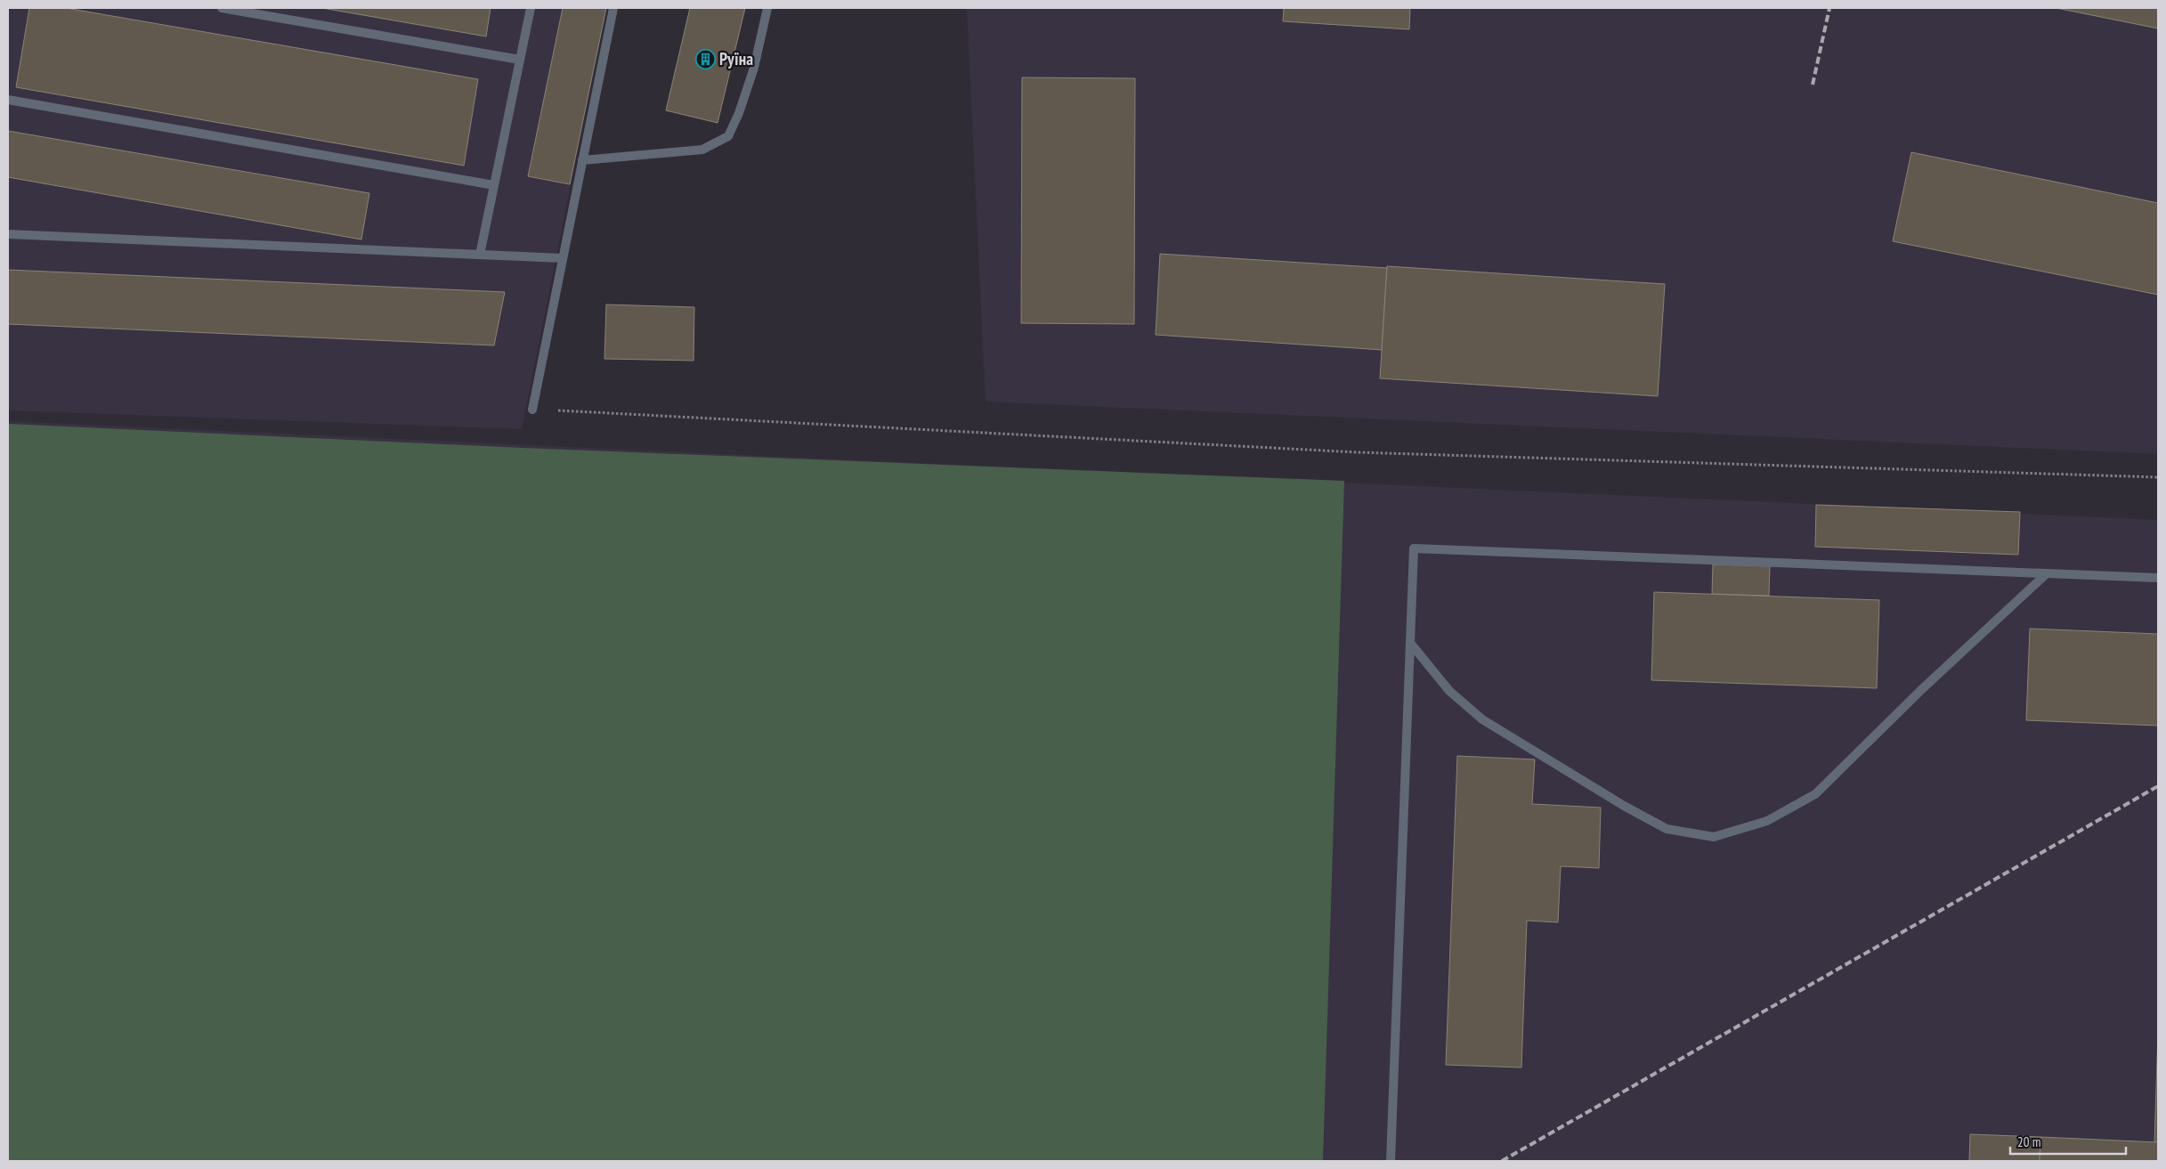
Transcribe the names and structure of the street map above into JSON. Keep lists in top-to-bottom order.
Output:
{
  "places": {
    "building": ["Руїна"]
  },
  "scale_bar": "20 m"
}
